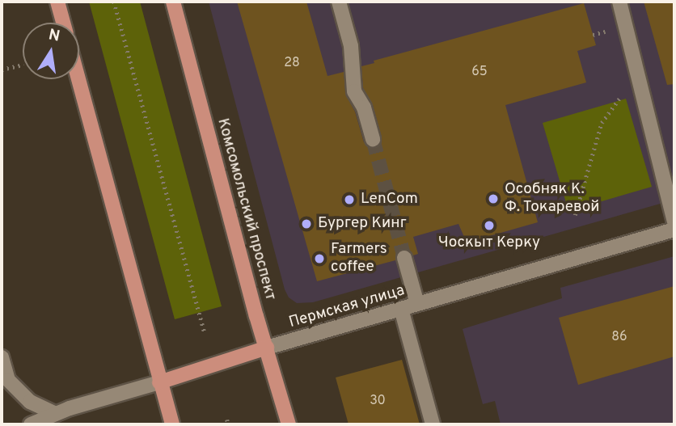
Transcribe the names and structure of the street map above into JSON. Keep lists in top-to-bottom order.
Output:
{
  "streets": {
    "main road": ["Комсомольский проспект", "Пермская улица"]
  },
  "crossings": [
    ["Комсомольский проспект", "Пермская улица"]
  ],
  "places": [
    "Особняк К. Ф. Токаревой",
    "LenCom",
    "Бургер Кинг",
    "Чоскыт Керку",
    "Farmers coffee"
  ],
  "house_numbers": [
    "28",
    "65",
    "86",
    "30"
  ],
  "north": "top"
}
